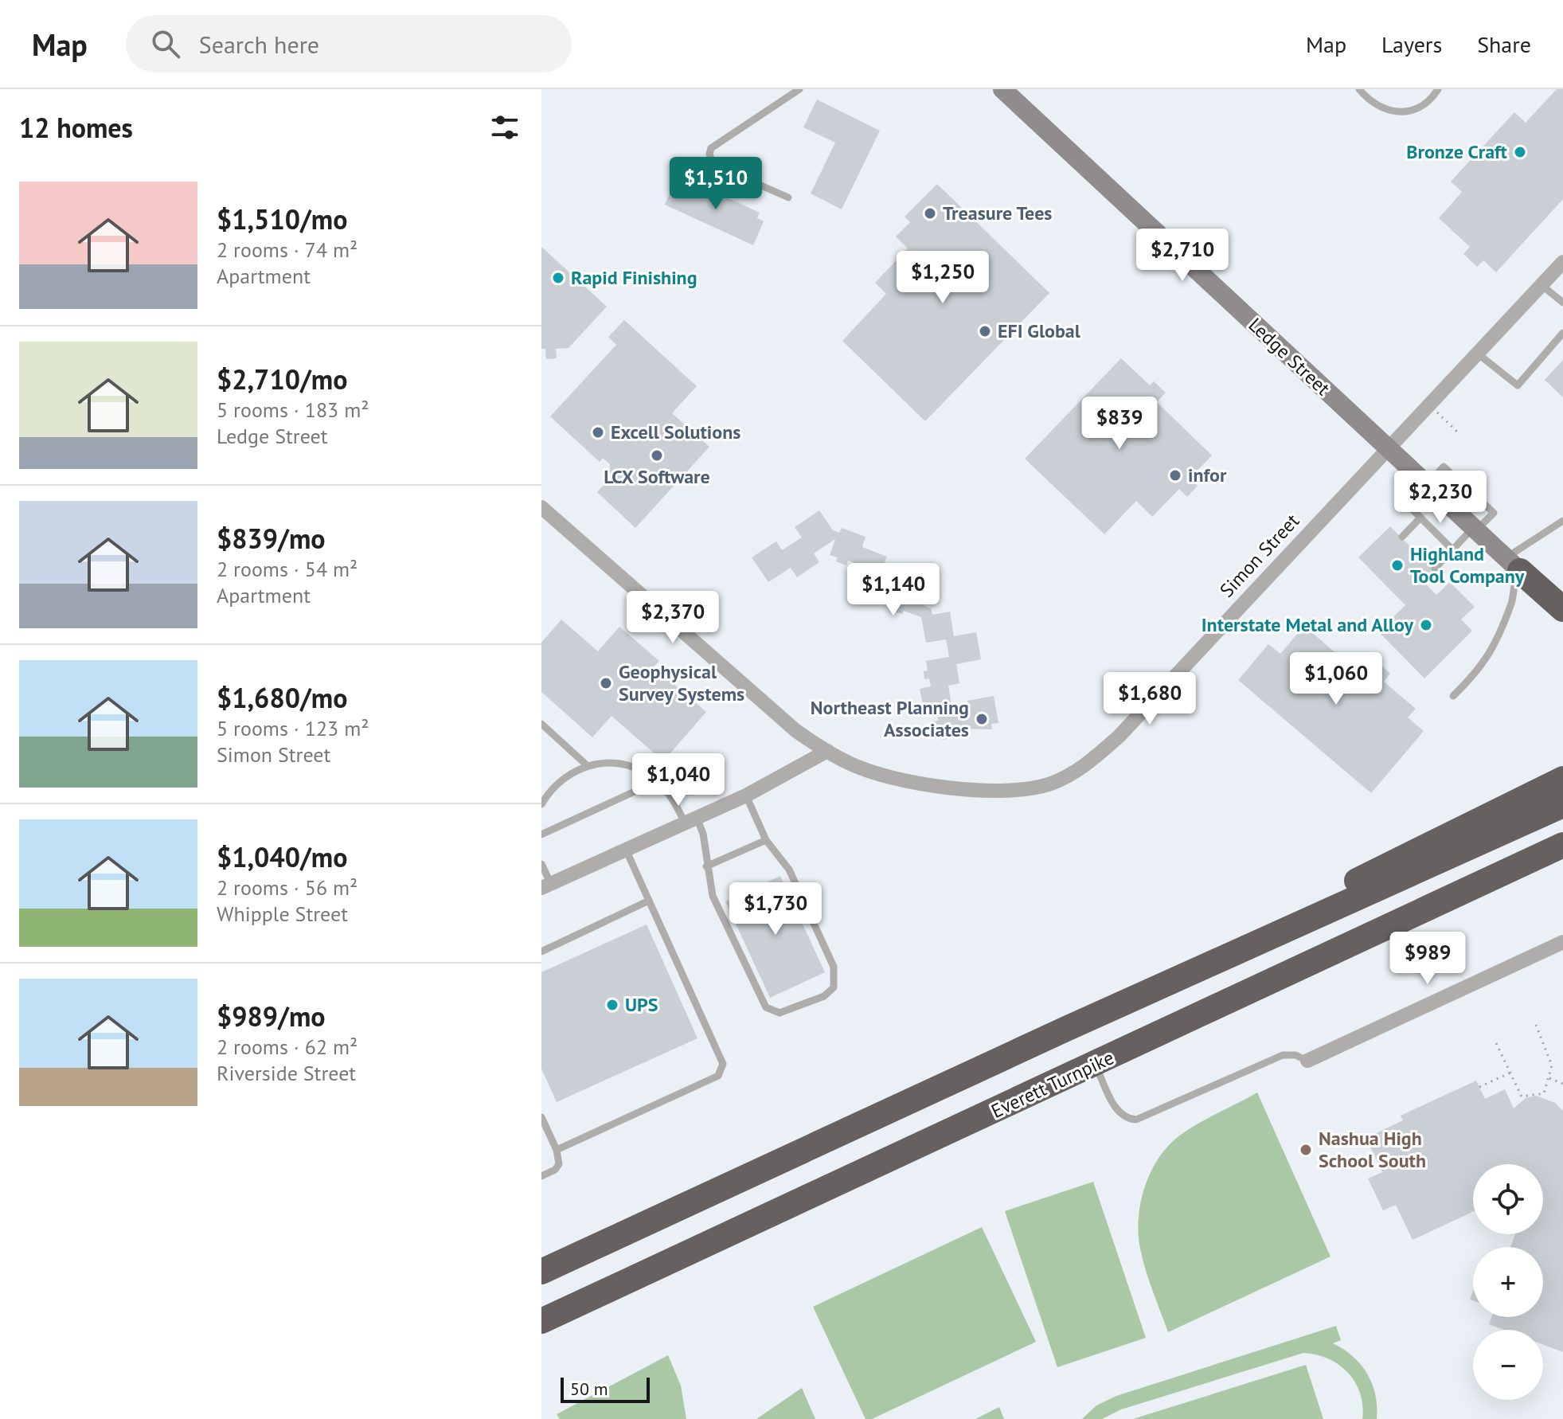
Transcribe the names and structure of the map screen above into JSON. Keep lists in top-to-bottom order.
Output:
{
  "streets": {
    "highway": ["Everett Turnpike"],
    "street": ["Ledge Street", "Simon Street"]
  },
  "crossings": [
    ["Ledge Street", "Simon Street"]
  ],
  "places": [
    "Bronze Craft",
    "Treasure Tees",
    "Rapid Finishing",
    "EFI Global",
    "Excell Solutions",
    "LCX Software",
    "infor",
    "Highland Tool Company",
    "Interstate Metal and Alloy",
    "Geophysical Survey Systems",
    "Northeast Planning Associates",
    "UPS",
    "Nashua High School South"
  ],
  "scale_bar": "50 m",
  "page": {
    "header": "Map",
    "search": "Search here",
    "nav": ["Map", "Layers", "Share"],
    "heading": "12 homes",
    "price": [
      "$1,510",
      "$2,710",
      "$1,250",
      "$839",
      "$2,230",
      "$1,140",
      "$2,370",
      "$1,060",
      "$1,680",
      "$1,040",
      "$1,730",
      "$989"
    ],
    "list": [
      {
        "name": "$1,510/mo",
        "note": "2 rooms · 74 m² · Apartment"
      },
      {
        "name": "$2,710/mo",
        "note": "5 rooms · 183 m² · Ledge Street"
      },
      {
        "name": "$839/mo",
        "note": "2 rooms · 54 m² · Apartment"
      },
      {
        "name": "$1,680/mo",
        "note": "5 rooms · 123 m² · Simon Street"
      },
      {
        "name": "$1,040/mo",
        "note": "2 rooms · 56 m² · Whipple Street"
      },
      {
        "name": "$989/mo",
        "note": "2 rooms · 62 m² · Riverside Street"
      }
    ],
    "map_buttons": ["+", "−"],
    "scale": "50 m"
  }
}
